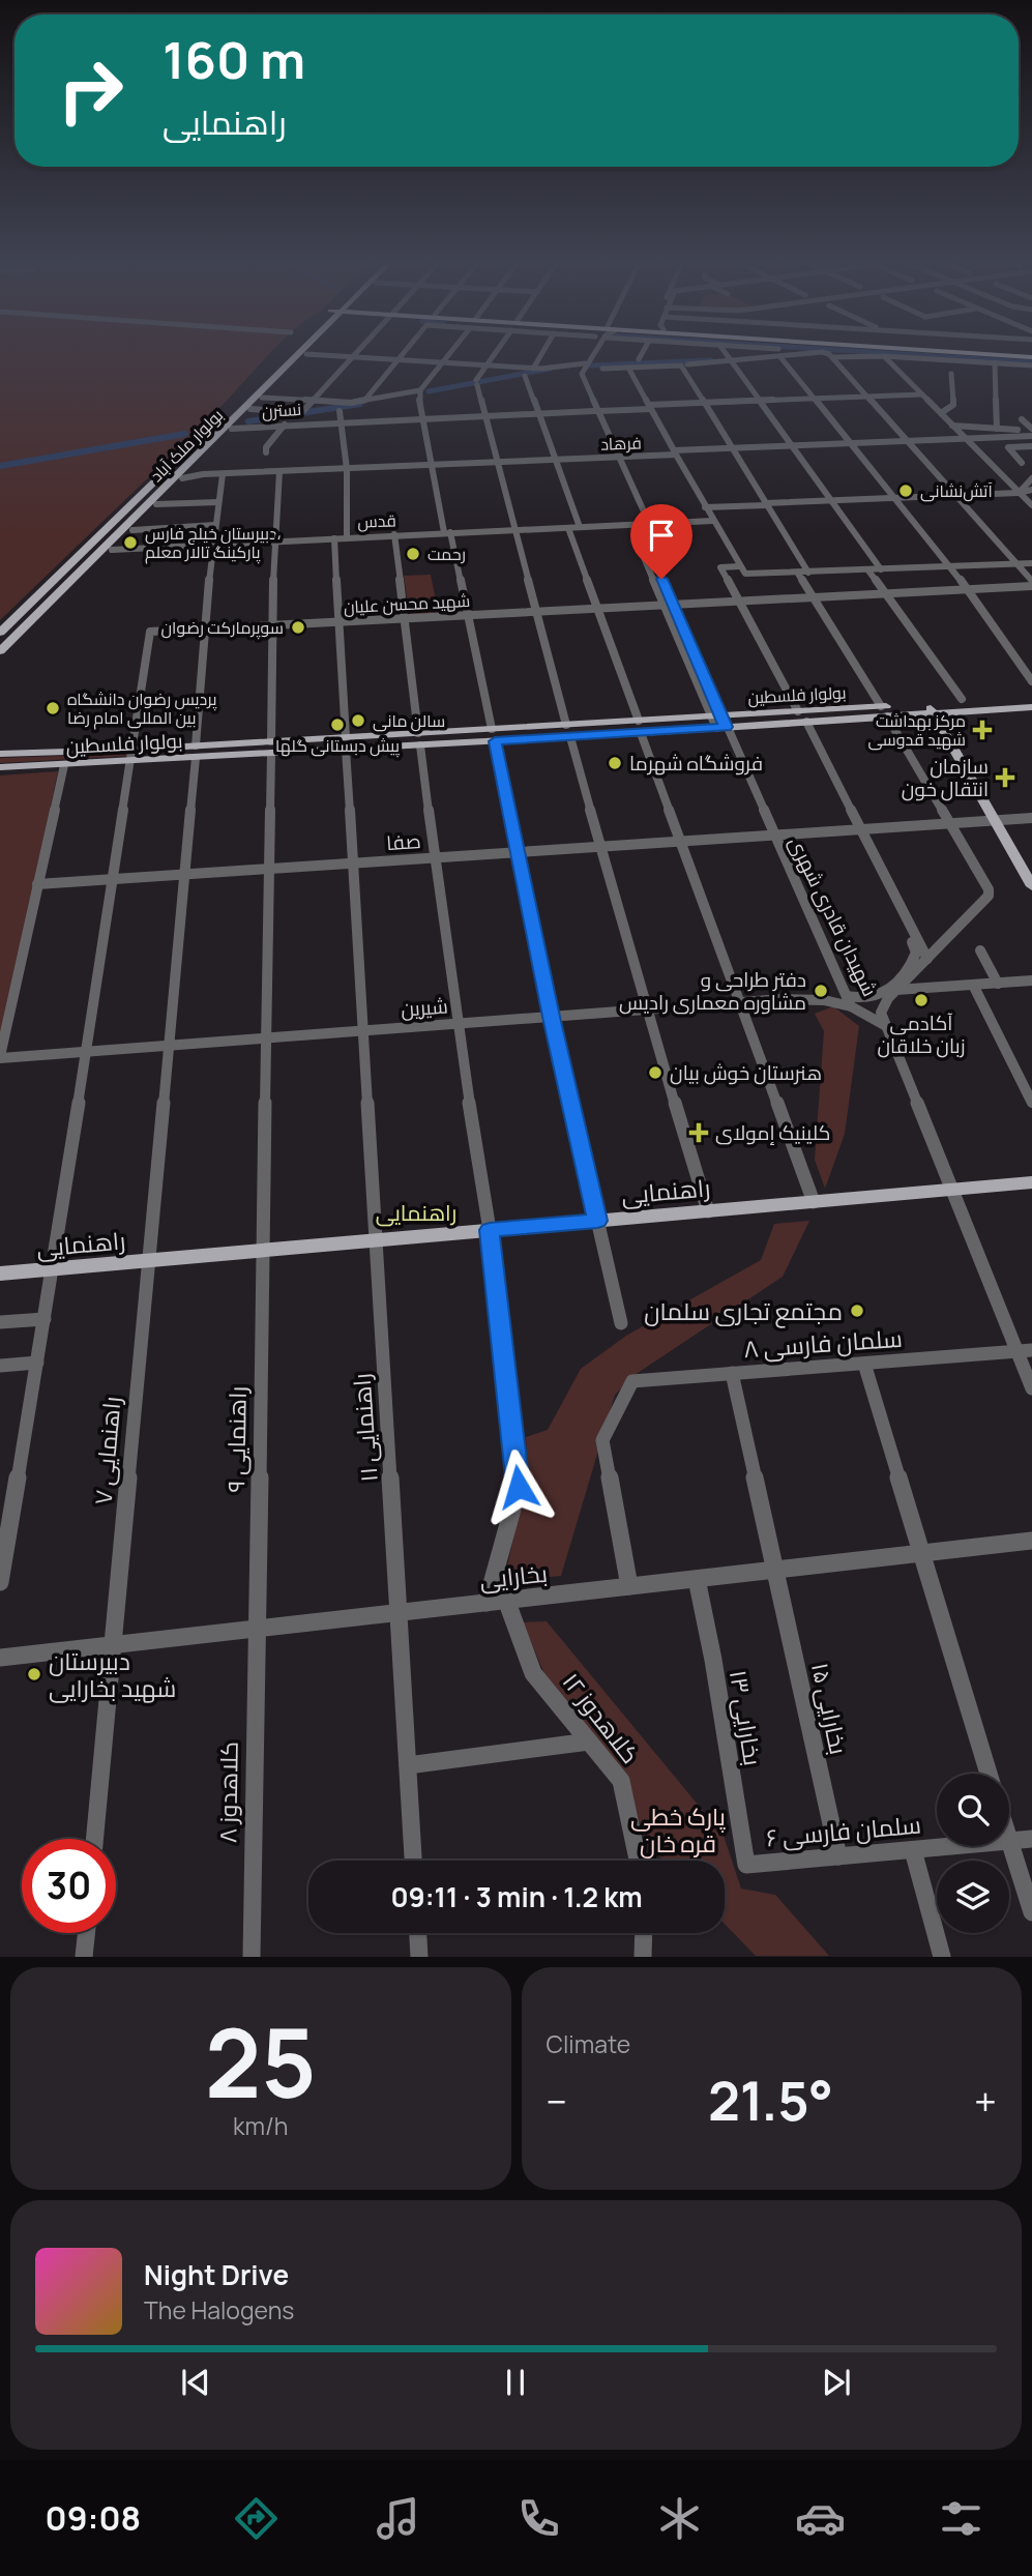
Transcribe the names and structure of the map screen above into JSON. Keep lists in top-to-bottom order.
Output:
{
  "streets": {
    "main road": ["بولوار ملک آباد", "بولوار فلسطین", "راهنمایی"],
    "street": [
      "نسترن",
      "فرهاد",
      "قدس",
      "شهید محسن علیان",
      "صفا",
      "شهیدان قادری شهری",
      "شیرین",
      "سلمان فارسی ۸",
      "راهنمایی ۱۱",
      "راهنمایی ۹",
      "راهنمایی ۷",
      "بخارایی",
      "بخارایی ۱۵",
      "کلاهدوز ۱۲",
      "بخارایی ۱۳",
      "کلاهدوز ۸",
      "سلمان فارسی ۶"
    ]
  },
  "crossings": [
    ["فرهاد", "راهنمایی ۹"],
    ["فرهاد", "راهنمایی ۷"],
    ["قدس", "شهیدان قادری شهری"],
    ["قدس", "راهنمایی ۱۱"],
    ["قدس", "راهنمایی ۹"],
    ["قدس", "راهنمایی ۷"],
    ["شهید محسن علیان", "بولوار فلسطین"],
    ["شهید محسن علیان", "شهیدان قادری شهری"],
    ["شهید محسن علیان", "راهنمایی ۱۱"],
    ["شهید محسن علیان", "راهنمایی ۹"],
    ["شهید محسن علیان", "راهنمایی ۷"],
    ["بولوار فلسطین", "شهیدان قادری شهری"],
    ["بولوار فلسطین", "راهنمایی ۱۱"],
    ["بولوار فلسطین", "راهنمایی ۹"],
    ["بولوار فلسطین", "راهنمایی ۷"],
    ["صفا", "شهیدان قادری شهری"],
    ["صفا", "راهنمایی ۱۱"],
    ["صفا", "راهنمایی ۹"],
    ["صفا", "راهنمایی ۷"],
    ["شهیدان قادری شهری", "شیرین"],
    ["شیرین", "راهنمایی ۱۱"],
    ["شیرین", "راهنمایی ۹"],
    ["شیرین", "راهنمایی ۷"],
    ["راهنمایی", "راهنمایی ۱۱"],
    ["راهنمایی", "راهنمایی ۹"],
    ["راهنمایی", "راهنمایی ۷"],
    ["سلمان فارسی ۸", "بخارایی"],
    ["سلمان فارسی ۸", "بخارایی ۱۵"],
    ["راهنمایی ۱۱", "بخارایی"],
    ["راهنمایی ۹", "بخارایی"],
    ["راهنمایی ۹", "کلاهدوز ۸"],
    ["راهنمایی ۷", "بخارایی"],
    ["بخارایی", "بخارایی ۱۵"],
    ["بخارایی", "کلاهدوز ۱۲"],
    ["بخارایی", "بخارایی ۱۳"],
    ["بخارایی", "کلاهدوز ۸"],
    ["بخارایی ۱۵", "سلمان فارسی ۶"],
    ["بخارایی ۱۳", "سلمان فارسی ۶"]
  ],
  "districts": ["راهنمایی"],
  "parks": ["پارک خطی قره خان"],
  "places": {
    "other": [
      "آتش‌نشانی",
      "دبیرستان خیلج فارس، پارکینگ تالار معلم",
      "رحمت",
      "سوپرمارکت رضوان",
      "پردیس رضوان دانشگاه بین المللی امام رضا",
      "سالن مانی",
      "پیش دبستانی گلها",
      "فروشگاه شهرما",
      "دفتر طراحی و مشاوره معماری رادیس",
      "آکادمی زبان خلاقان",
      "هنرستان خوش بیان",
      "مجتمع تجاری سلمان",
      "دبیرستان شهید بخارایی"
    ],
    "health": ["مرکز بهداشت شهید قدوسی", "سازمان انتقال خون", "کلینیک إمولای"]
  },
  "page": {
    "turn": ["160 m", "راهنمایی"],
    "limit": "30",
    "trip": "09:11 · 3 min · 1.2 km",
    "tile": [
      ["25", "km/h"],
      "Climate"
    ],
    "heat": ["−", "21.5°", "+"],
    "song": ["Night Drive", "The Halogens"],
    "tabs": "09:08"
  }
}
